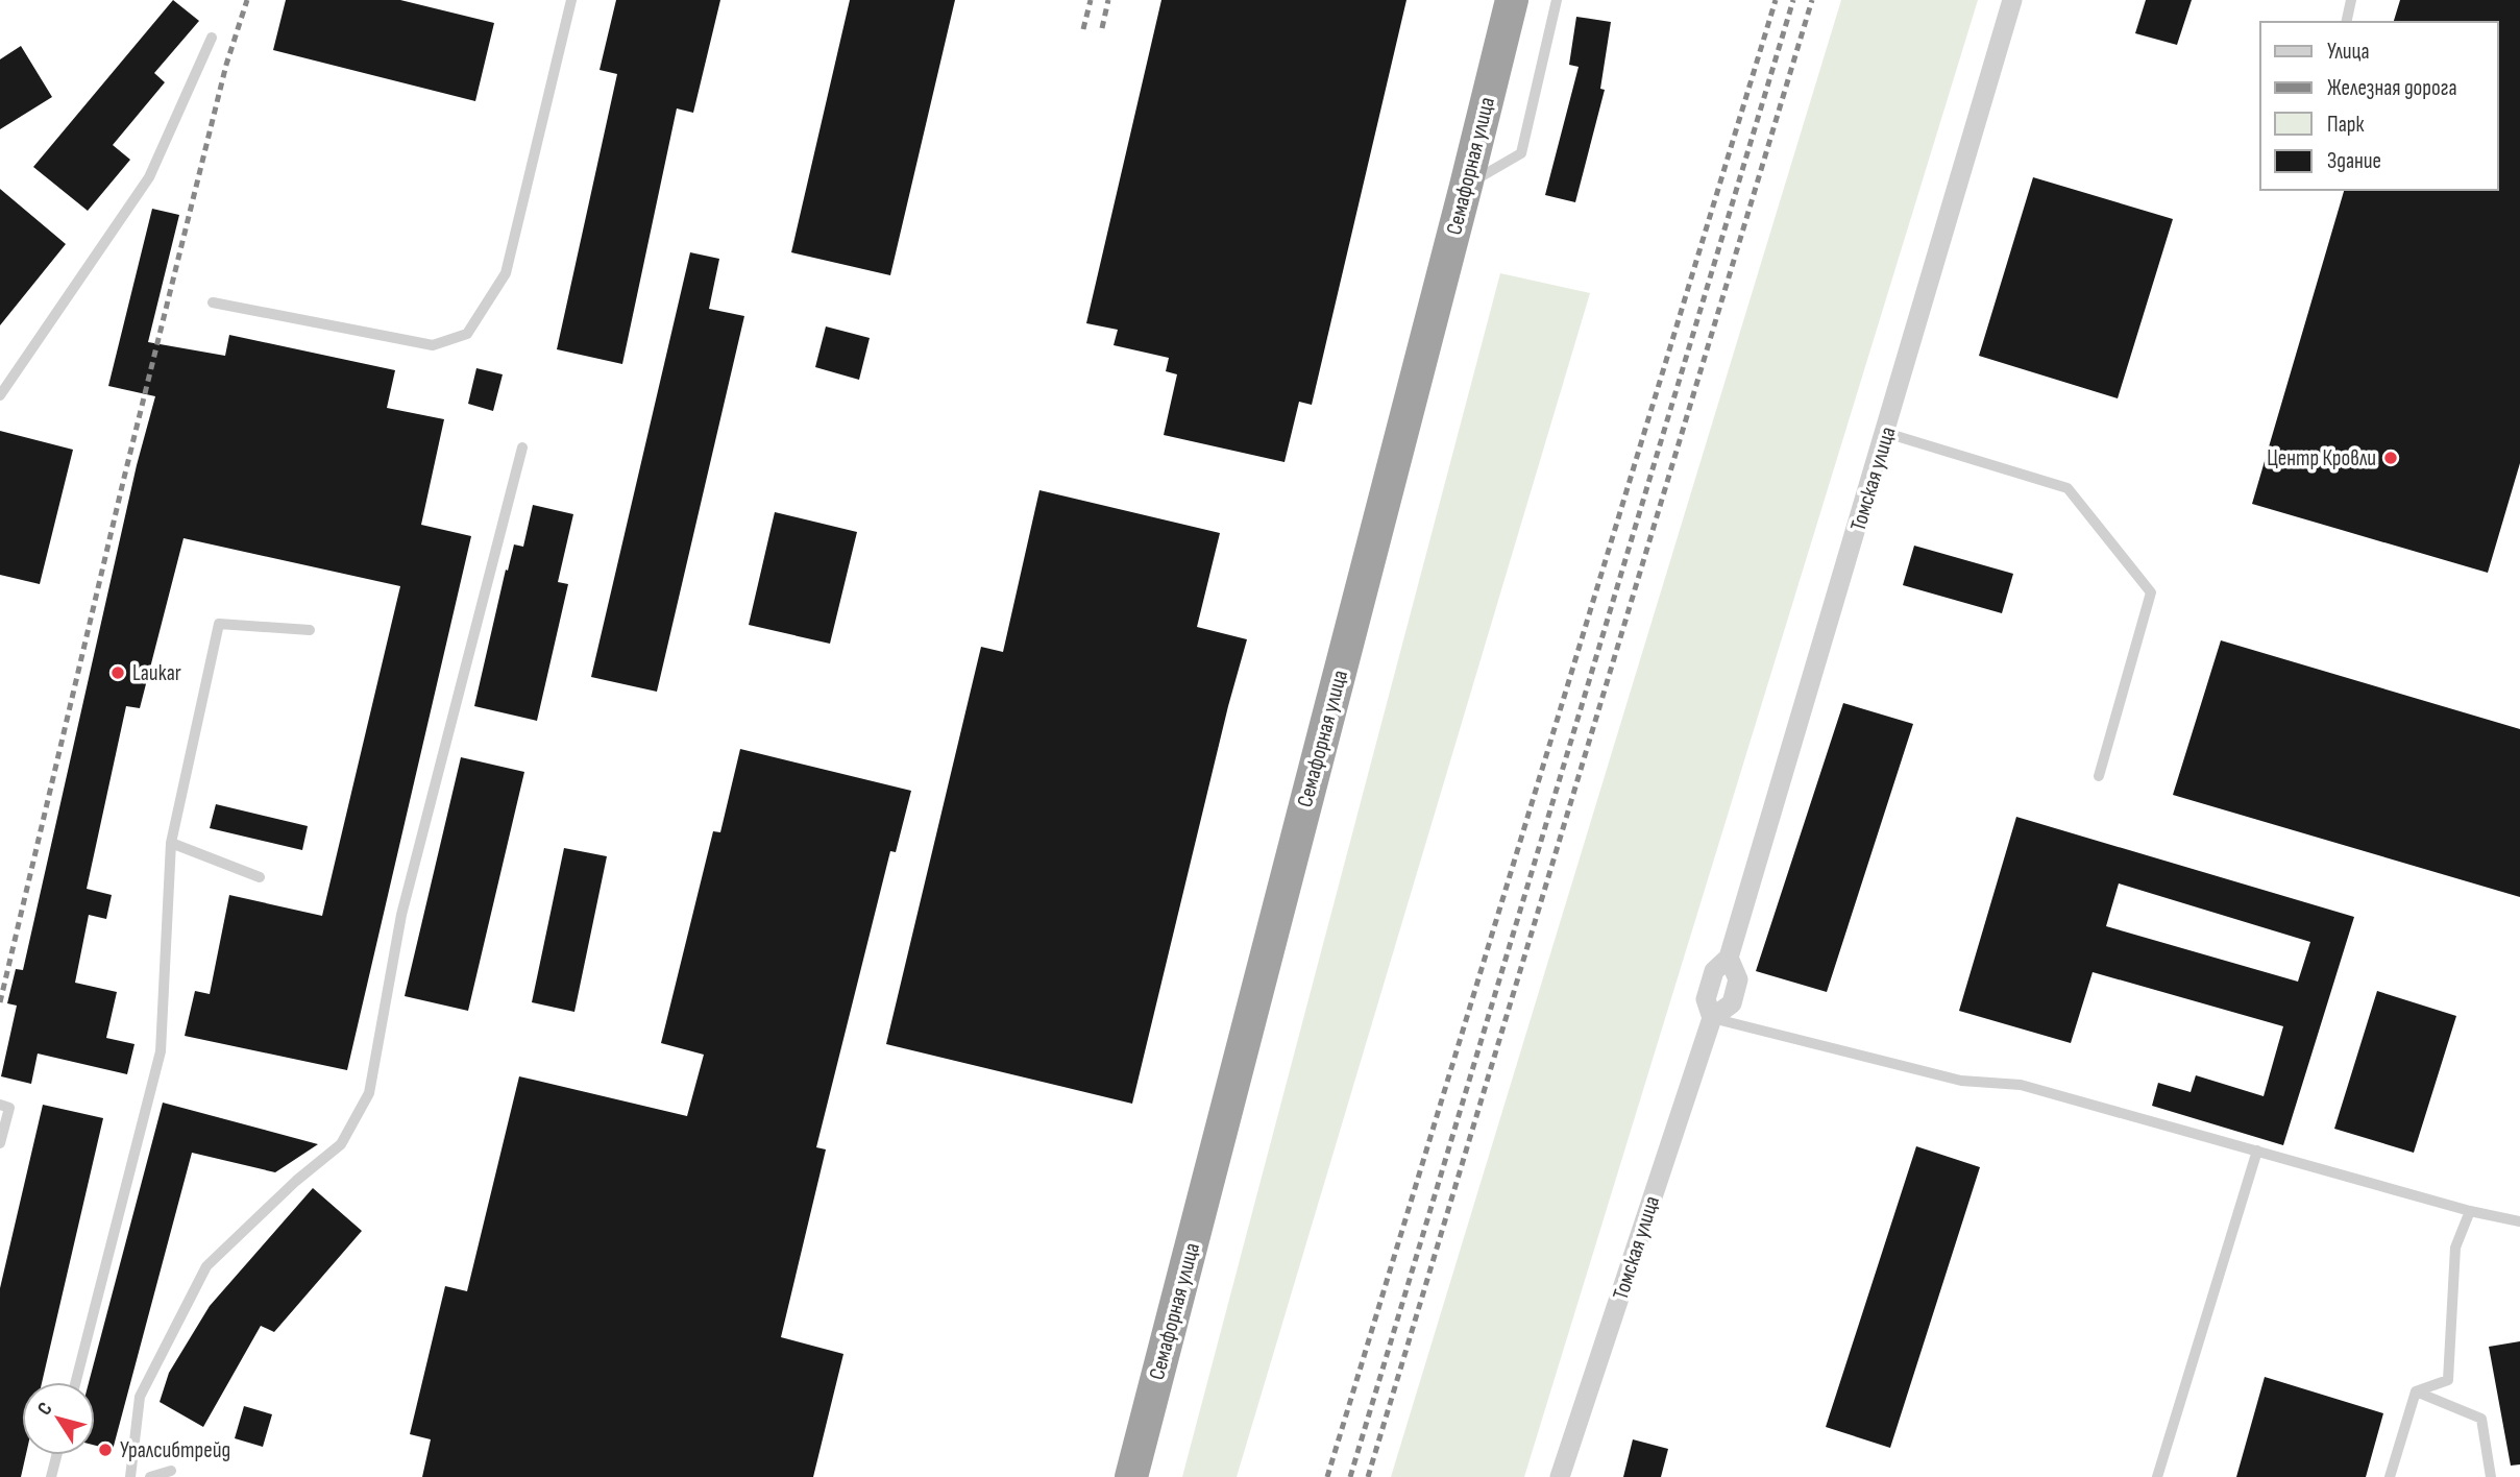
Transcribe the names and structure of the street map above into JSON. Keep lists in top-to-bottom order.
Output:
{
  "streets": {
    "highway": ["Семафорная улица"],
    "street": ["Томская улица"]
  },
  "places": ["Центр Кровли", "Laukar", "Уралcибтрейд"],
  "legend": [
    "Улица",
    "Железная дорога",
    "Парк",
    "Здание"
  ],
  "north": "top left"
}
